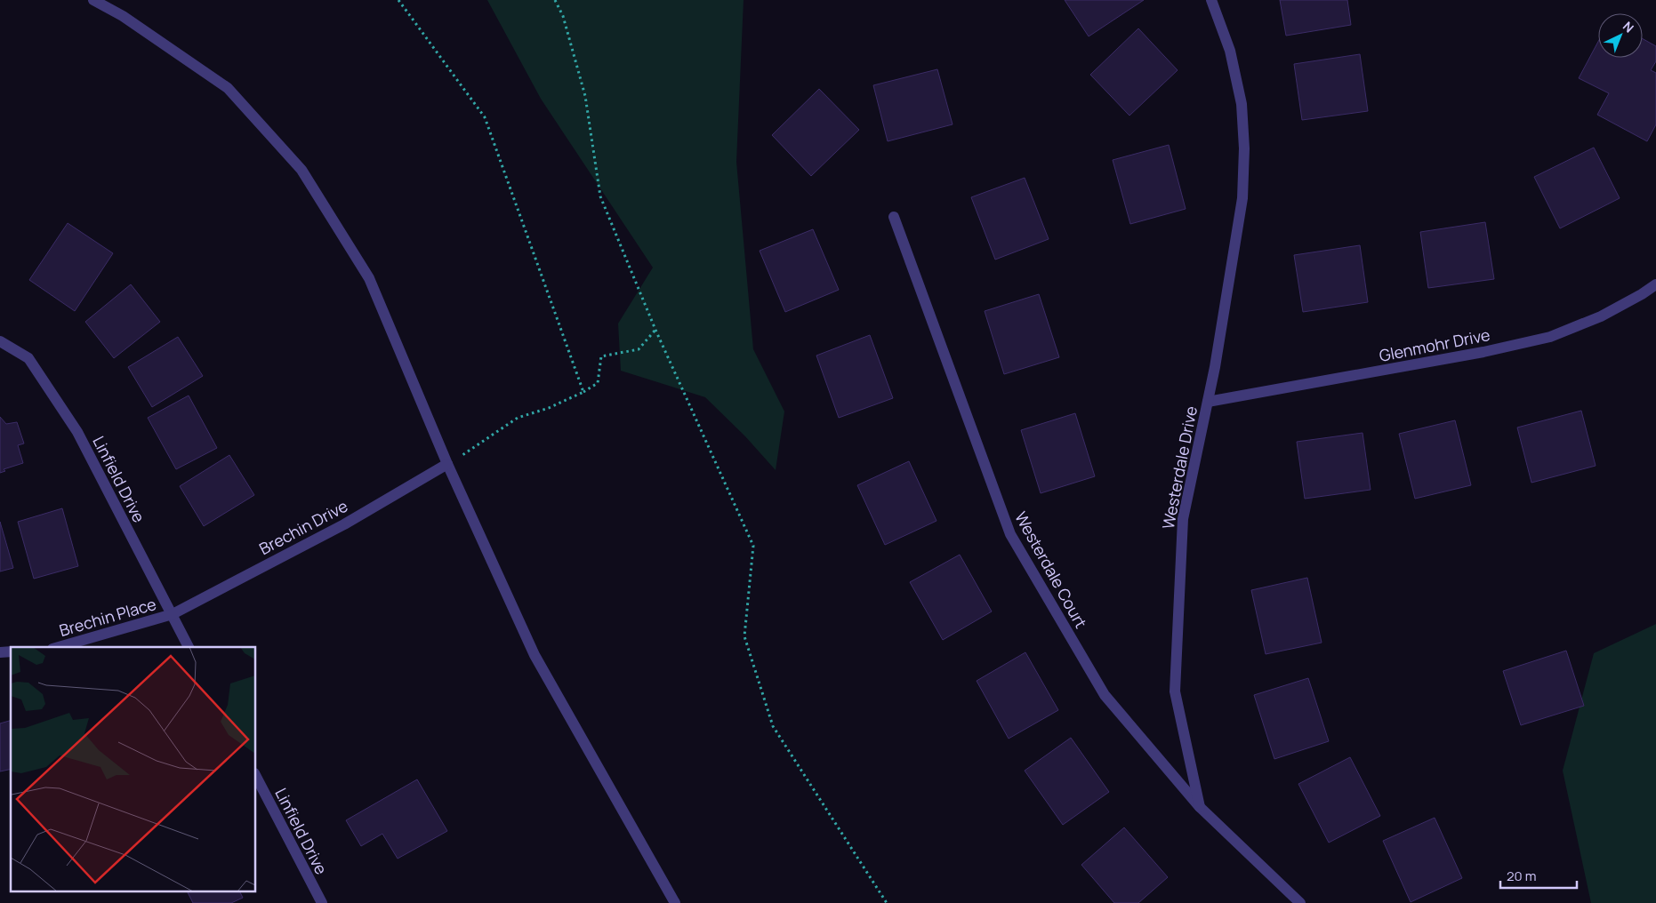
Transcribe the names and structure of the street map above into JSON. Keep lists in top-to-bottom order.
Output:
{
  "streets": {
    "street": [
      "Glenmohr Drive",
      "Westerdale Drive",
      "Linfield Drive",
      "Brechin Drive",
      "Westerdale Court",
      "Brechin Place"
    ]
  },
  "crossings": [
    ["Glenmohr Drive", "Westerdale Drive"],
    ["Westerdale Drive", "Westerdale Court"],
    ["Linfield Drive", "Brechin Drive"],
    ["Linfield Drive", "Brechin Place"],
    ["Brechin Drive", "Brechin Place"]
  ],
  "scale_bar": "20 m",
  "north": "top right"
}
